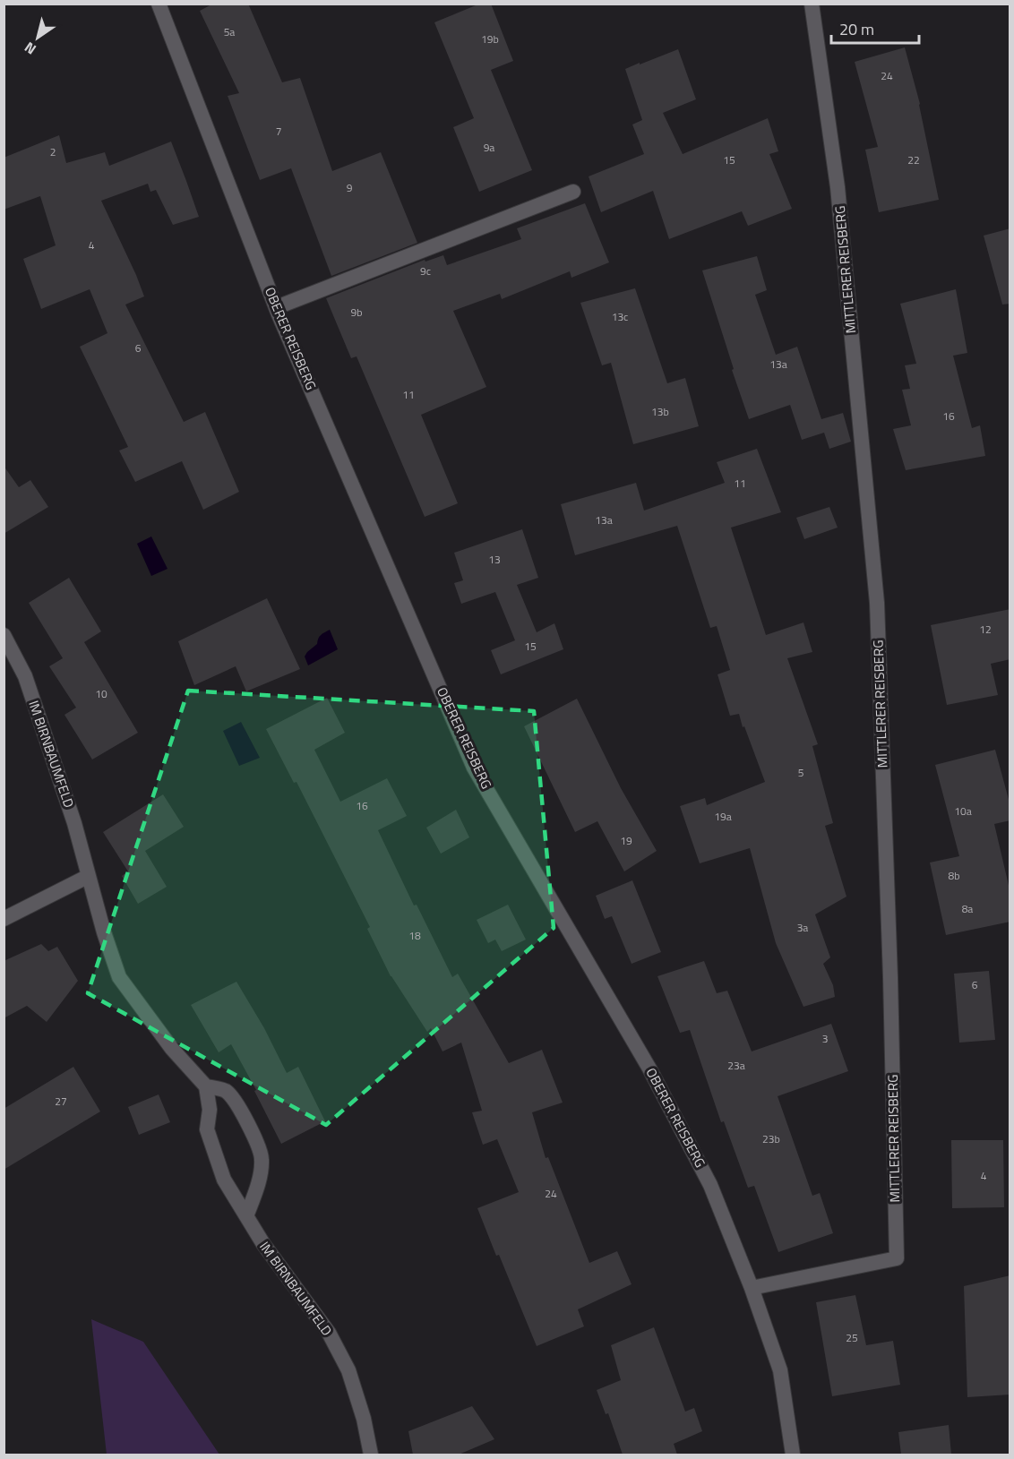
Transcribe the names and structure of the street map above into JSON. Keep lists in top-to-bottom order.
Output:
{
  "streets": {
    "street": ["MITTLERER REISBERG", "OBERER REISBERG", "IM BIRNBAUMFELD"]
  },
  "crossings": [
    ["MITTLERER REISBERG", "OBERER REISBERG"]
  ],
  "house_numbers": [
    "5a",
    "19b",
    "24",
    "7",
    "9a",
    "2",
    "15",
    "22",
    "9",
    "4",
    "9c",
    "9b",
    "13c",
    "6",
    "13a",
    "11",
    "13b",
    "16",
    "11",
    "13a",
    "13",
    "12",
    "15",
    "10",
    "5",
    "16",
    "10a",
    "19a",
    "19",
    "8b",
    "8a",
    "3a",
    "18",
    "6",
    "3",
    "23a",
    "27",
    "23b",
    "4",
    "24",
    "25"
  ],
  "scale_bar": "20 m",
  "north": "bottom left"
}
